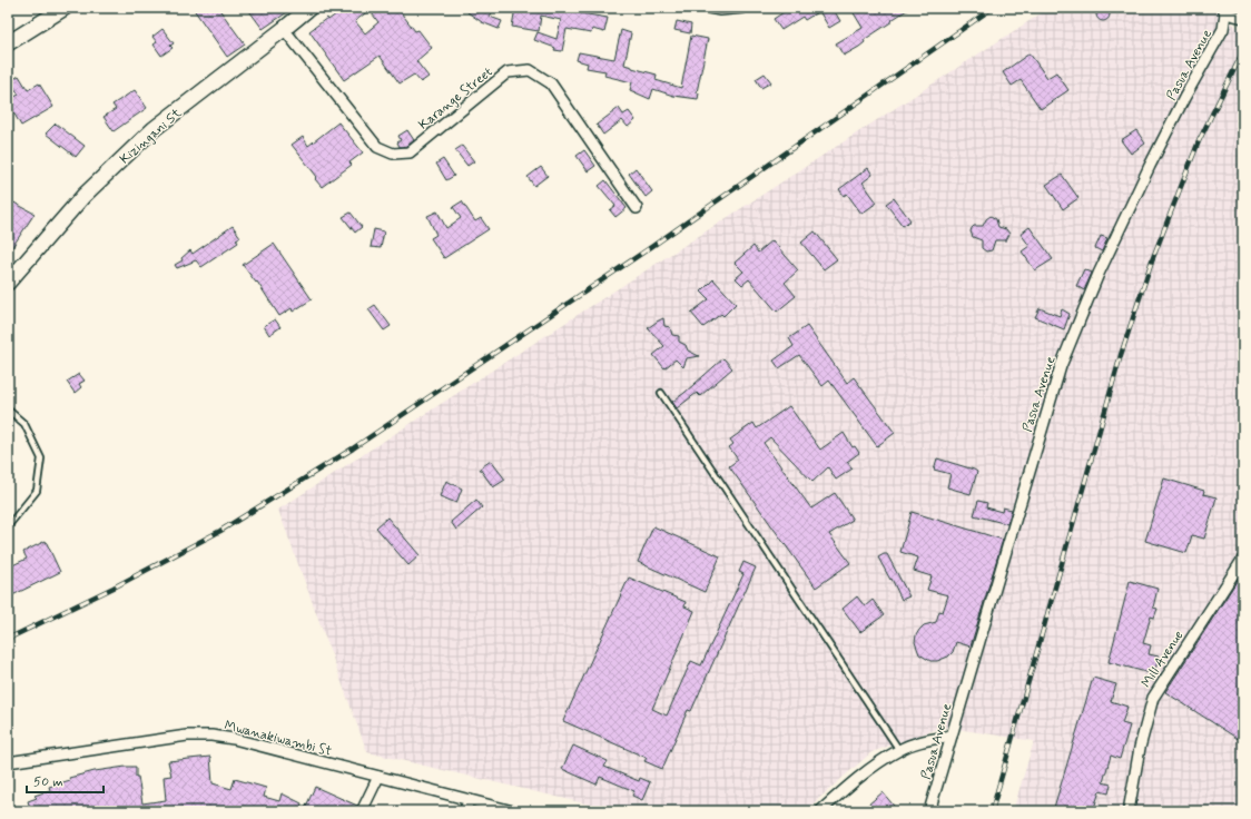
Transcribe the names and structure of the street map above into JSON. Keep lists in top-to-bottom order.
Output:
{
  "streets": {
    "street": [
      "Pasua Avenue",
      "Karange Street",
      "Kizingani St",
      "Mill Avenue",
      "Mwanakiwambi St"
    ]
  },
  "crossings": [
    ["Karange Street", "Kizingani St"]
  ],
  "scale_bar": "50 m"
}
